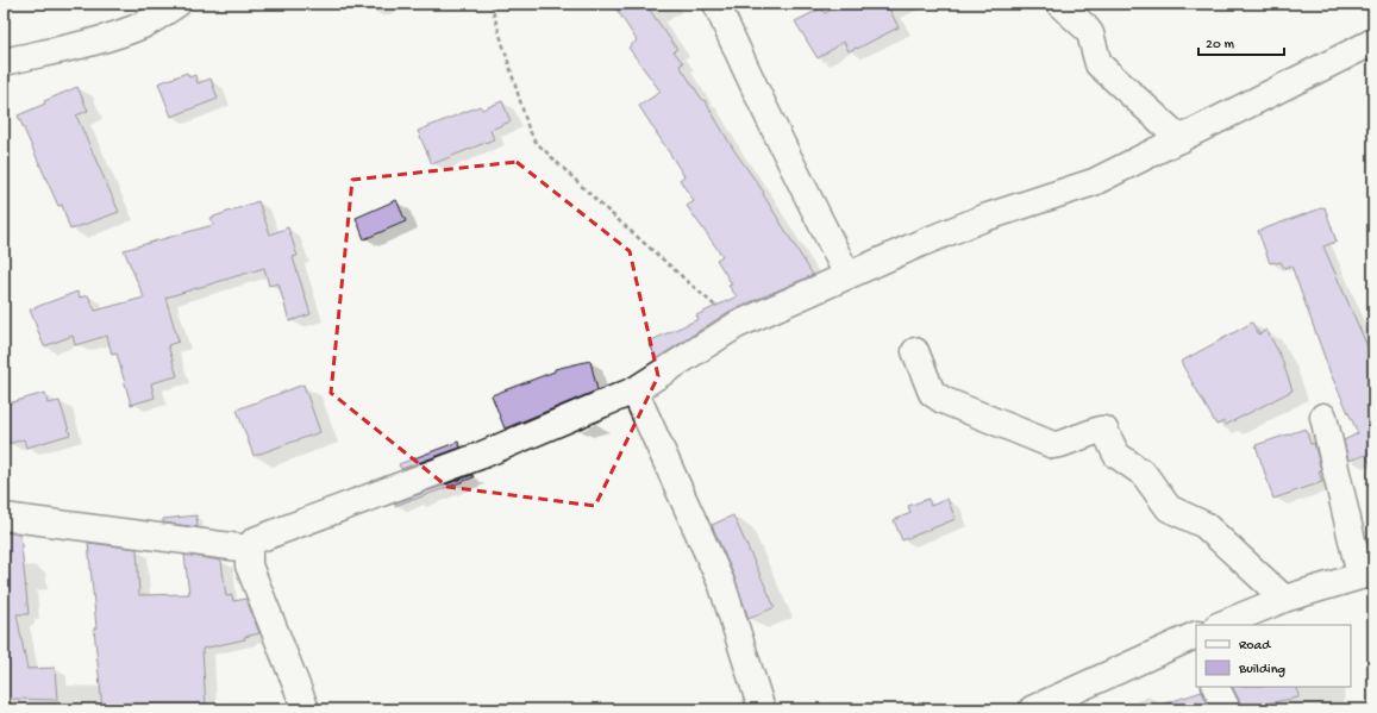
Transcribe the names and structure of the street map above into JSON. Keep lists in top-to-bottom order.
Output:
{
  "legend": ["Road", "Building"],
  "scale_bar": "20 m"
}
